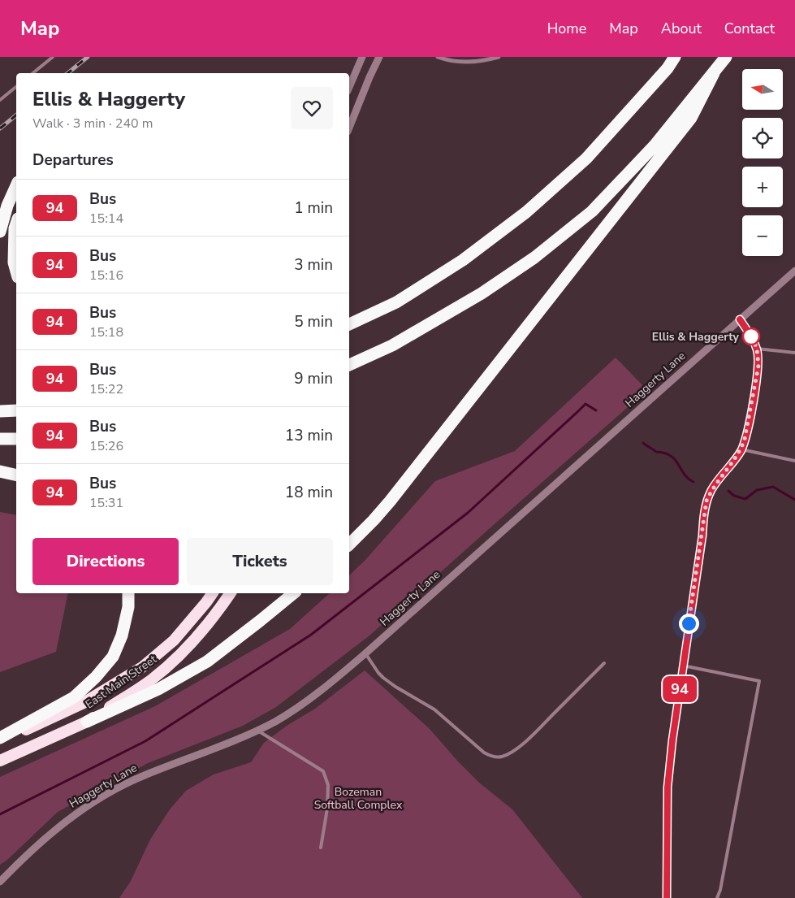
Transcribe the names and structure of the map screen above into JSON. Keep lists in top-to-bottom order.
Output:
{
  "streets": {
    "highway": ["East Main Street"],
    "street": ["Haggerty Lane"]
  },
  "parks": ["Bozeman Softball Complex"],
  "places": ["Ellis & Haggerty"],
  "lines": ["bus line 94"],
  "north": "left",
  "page": {
    "header": "Map",
    "nav": [
      "Home",
      "Map",
      "About",
      "Contact"
    ],
    "on_map": "94",
    "map_buttons": ["+", "−"],
    "heading": [
      ["Ellis & Haggerty", "Walk · 3 min · 240 m"],
      "Departures"
    ],
    "list": [
      {
        "mark": "94",
        "name": "Bus",
        "note": "15:14",
        "value": "1 min"
      },
      {
        "mark": "94",
        "name": "Bus",
        "note": "15:16",
        "value": "3 min"
      },
      {
        "mark": "94",
        "name": "Bus",
        "note": "15:18",
        "value": "5 min"
      },
      {
        "mark": "94",
        "name": "Bus",
        "note": "15:22",
        "value": "9 min"
      },
      {
        "mark": "94",
        "name": "Bus",
        "note": "15:26",
        "value": "13 min"
      },
      {
        "mark": "94",
        "name": "Bus",
        "note": "15:31",
        "value": "18 min"
      }
    ],
    "buttons": ["Directions", "Tickets"]
  }
}
